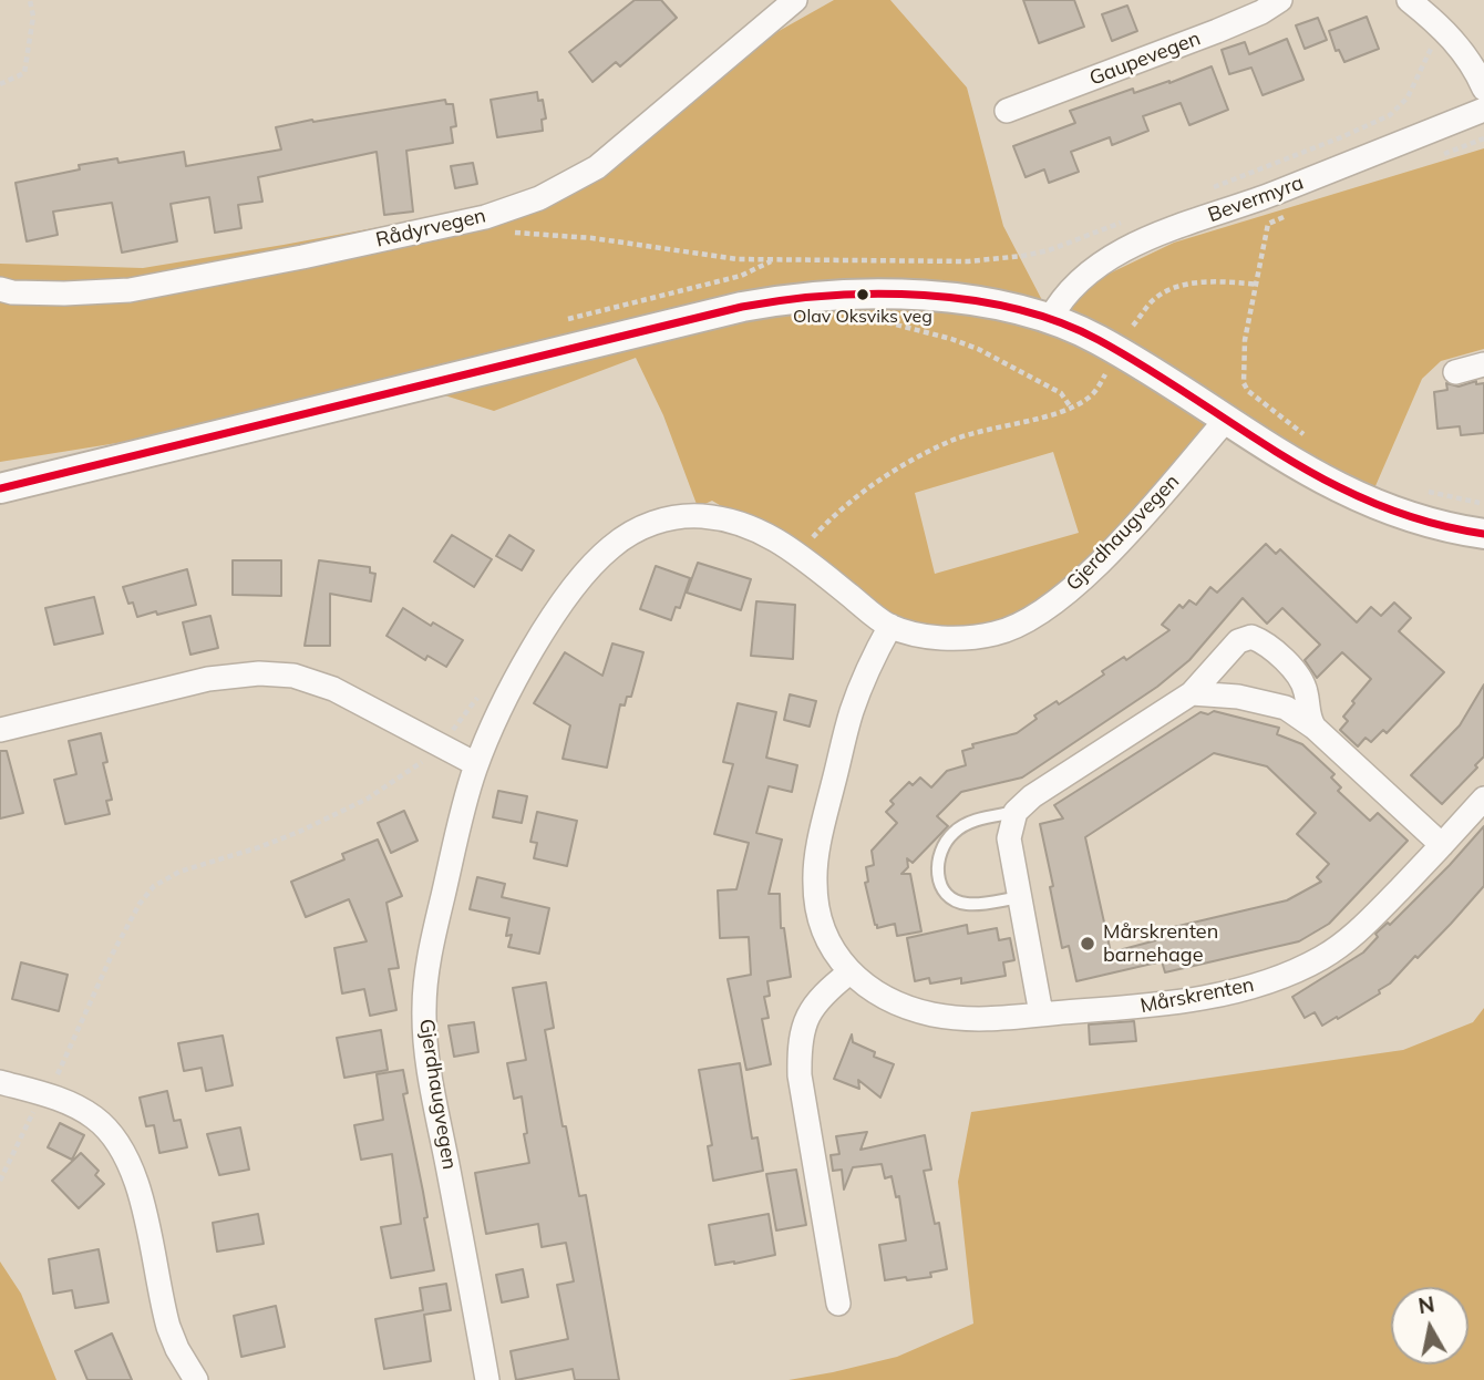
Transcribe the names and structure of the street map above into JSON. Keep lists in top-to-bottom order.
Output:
{
  "streets": {
    "street": [
      "Gaupevegen",
      "Bevermyra",
      "Rådyrvegen",
      "Gjerdhaugvegen",
      "Mårskrenten"
    ]
  },
  "crossings": [
    ["Gjerdhaugvegen", "Mårskrenten"]
  ],
  "places": ["Olav Oksviks veg", "Mårskrenten barnehage"],
  "north": "top"
}
